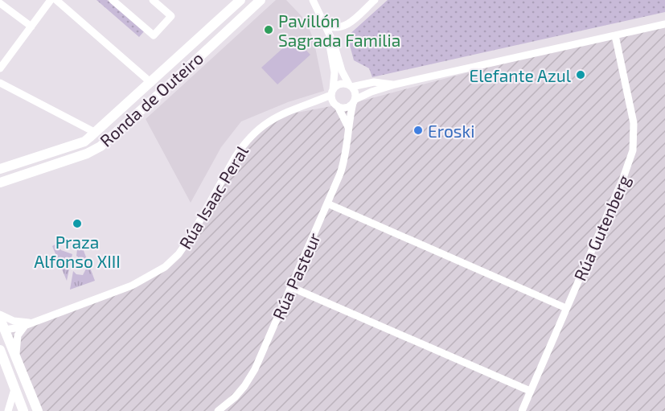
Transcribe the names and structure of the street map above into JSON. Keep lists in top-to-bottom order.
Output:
{
  "streets": {
    "main road": ["Ronda de Outeiro"],
    "street": ["Rúa Isaac Peral", "Rúa Gutenberg", "Rúa Pasteur"]
  },
  "crossings": [
    ["Rúa Isaac Peral", "Rúa Pasteur"]
  ],
  "places": [
    "Pavillón Sagrada Familia",
    "Elefante Azul",
    "Eroski",
    "Praza Alfonso XIII"
  ]
}
